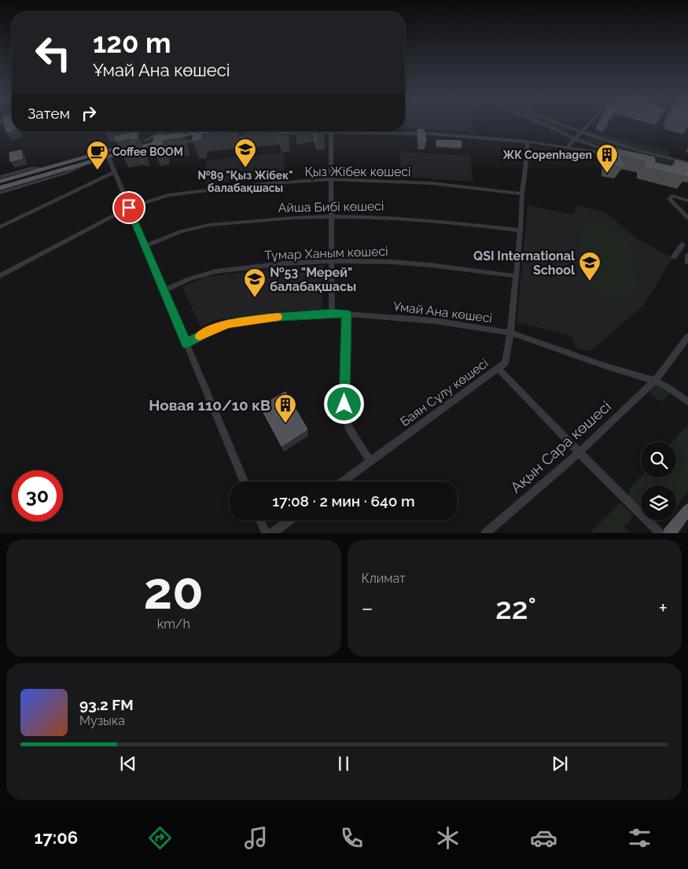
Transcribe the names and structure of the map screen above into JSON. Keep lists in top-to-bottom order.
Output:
{
  "streets": {
    "street": [
      "Қыз Жібек көшесі",
      "Айша Бибі көшесі",
      "Тұмар Ханым көшесі",
      "Ұмай Ана көшесі",
      "Баян Сұлу көшесі",
      "Ақын Сара көшесі"
    ]
  },
  "crossings": [
    ["Қыз Жібек көшесі", "Баян Сұлу көшесі"],
    ["Айша Бибі көшесі", "Баян Сұлу көшесі"],
    ["Тұмар Ханым көшесі", "Баян Сұлу көшесі"],
    ["Ұмай Ана көшесі", "Баян Сұлу көшесі"],
    ["Ұмай Ана көшесі", "Ақын Сара көшесі"]
  ],
  "places": {
    "school or university": ["№89 \"Қыз Жібек\" балабақшасы", "QSI International School", "№53 \"Мерей\" балабақшасы"],
    "cafe": ["Coffee BOOM"],
    "building": ["ЖК Copenhagen", "Новая 110/10 кВ"]
  },
  "page": {
    "turn": ["120 m", "Ұмай Ана көшесі"],
    "then": "Затем",
    "limit": "30",
    "trip": "17:08 · 2 мин · 640 m",
    "tile": [
      ["20", "km/h"],
      "Климат"
    ],
    "heat": ["−", "22°", "+"],
    "song": ["93.2 FM", "Музыка"],
    "tabs": "17:06"
  }
}
